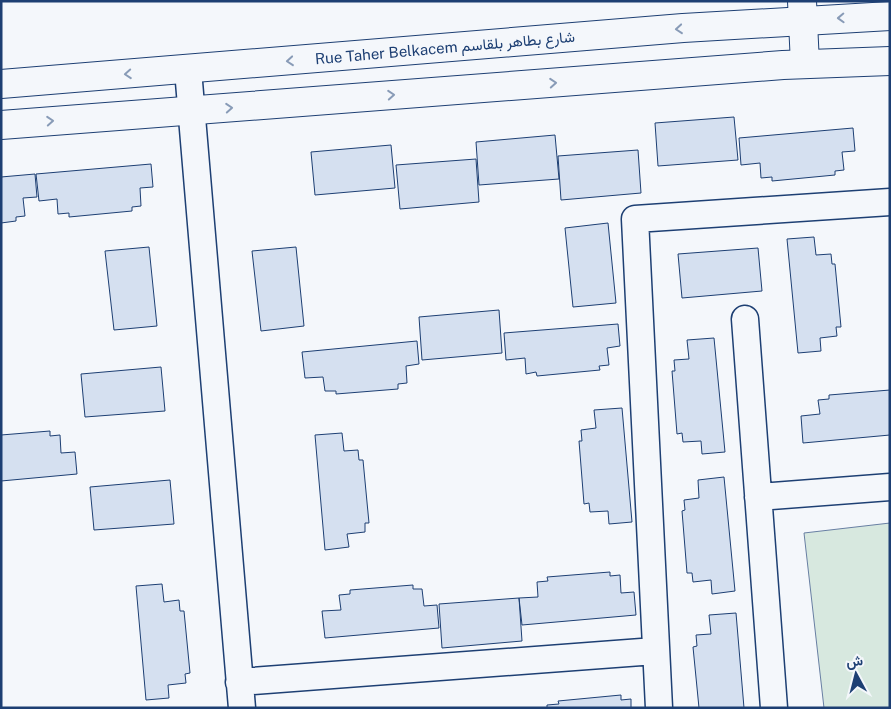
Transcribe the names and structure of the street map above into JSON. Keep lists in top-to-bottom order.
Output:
{
  "streets": {
    "main road": ["Rue Taher Belkacem شارع بطاهر بلقاسم"]
  },
  "north": "top"
}
